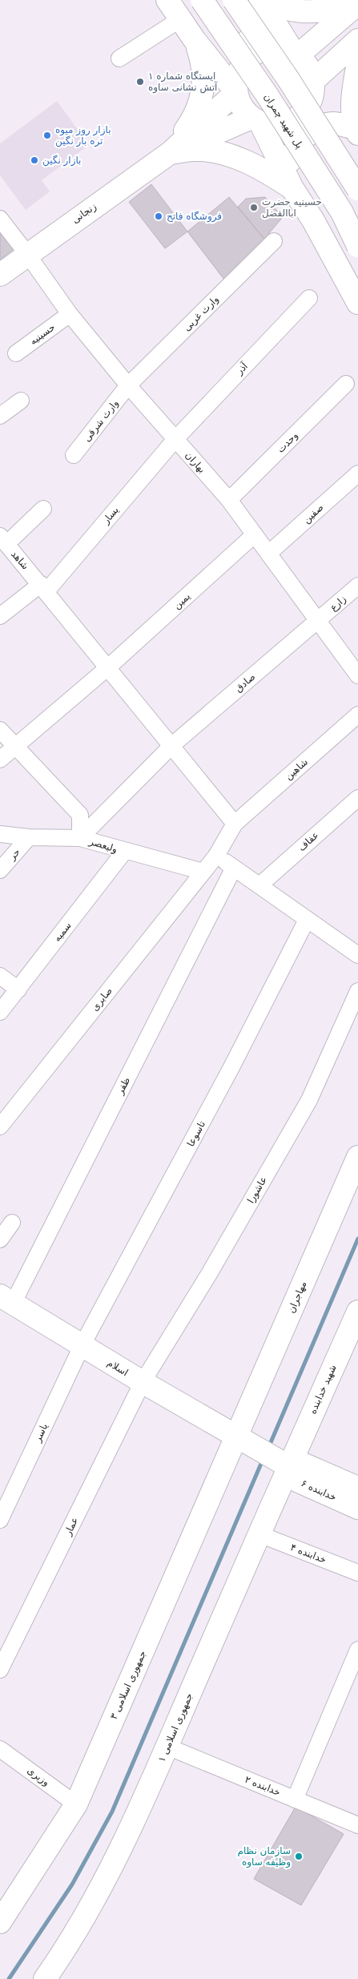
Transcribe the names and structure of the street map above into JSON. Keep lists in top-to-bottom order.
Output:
{
  "streets": {
    "street": [
      "پل شهید چمران",
      "زنجانی",
      "وارث غربی",
      "حسینیه",
      "آذر",
      "وارث شرقی",
      "وحدت",
      "بهاران",
      "صفین",
      "یسار",
      "شاهد",
      "یمین",
      "زارع",
      "صادق",
      "شاهین",
      "عفاف",
      "ولیعصر",
      "حر",
      "سمیه",
      "صابری",
      "ظفر",
      "تاسوعا",
      "عاشورا",
      "مهاجران",
      "اسلام",
      "شهید خدابنده",
      "یاسر",
      "خدابنده ۶",
      "عمار",
      "خدابنده ۴",
      "جمهوری اسلامی ۳",
      "جمهوری اسلامی ۱",
      "وزیری",
      "خدابنده ۲"
    ]
  },
  "crossings": [
    ["زنجانی", "بهاران"],
    ["وارث غربی", "وارث شرقی"],
    ["وارث غربی", "بهاران"],
    ["حسینیه", "بهاران"],
    ["آذر", "بهاران"],
    ["آذر", "یسار"],
    ["وارث شرقی", "بهاران"],
    ["وحدت", "بهاران"],
    ["بهاران", "صفین"],
    ["بهاران", "یسار"],
    ["بهاران", "یمین"],
    ["بهاران", "زارع"],
    ["بهاران", "صادق"],
    ["یسار", "شاهد"],
    ["شاهد", "یمین"],
    ["شاهد", "صادق"],
    ["شاهد", "شاهین"],
    ["زارع", "صادق"],
    ["صادق", "ولیعصر"],
    ["شاهین", "صابری"],
    ["ولیعصر", "حر"],
    ["ولیعصر", "سمیه"],
    ["ولیعصر", "صابری"],
    ["ظفر", "اسلام"],
    ["تاسوعا", "اسلام"],
    ["تاسوعا", "یاسر"],
    ["عاشورا", "اسلام"],
    ["عاشورا", "عمار"],
    ["مهاجران", "اسلام"],
    ["مهاجران", "جمهوری اسلامی ۳"],
    ["اسلام", "شهید خدابنده"],
    ["اسلام", "یاسر"],
    ["اسلام", "خدابنده ۶"],
    ["اسلام", "عمار"],
    ["اسلام", "جمهوری اسلامی ۳"],
    ["اسلام", "جمهوری اسلامی ۱"],
    ["شهید خدابنده", "خدابنده ۶"],
    ["شهید خدابنده", "جمهوری اسلامی ۱"],
    ["خدابنده ۶", "جمهوری اسلامی ۱"],
    ["خدابنده ۴", "جمهوری اسلامی ۱"],
    ["جمهوری اسلامی ۳", "وزیری"],
    ["جمهوری اسلامی ۱", "خدابنده ۲"]
  ],
  "places": [
    "ایستگاه شماره ۱ آتش نشانی ساوه",
    "بازار روز میوه تره بار نگین",
    "بازار نگین",
    "حسینیه حضرت اباالفضل",
    "فروشگاه فاتح",
    "سازمان نظام وظیفه ساوه"
  ]
}
